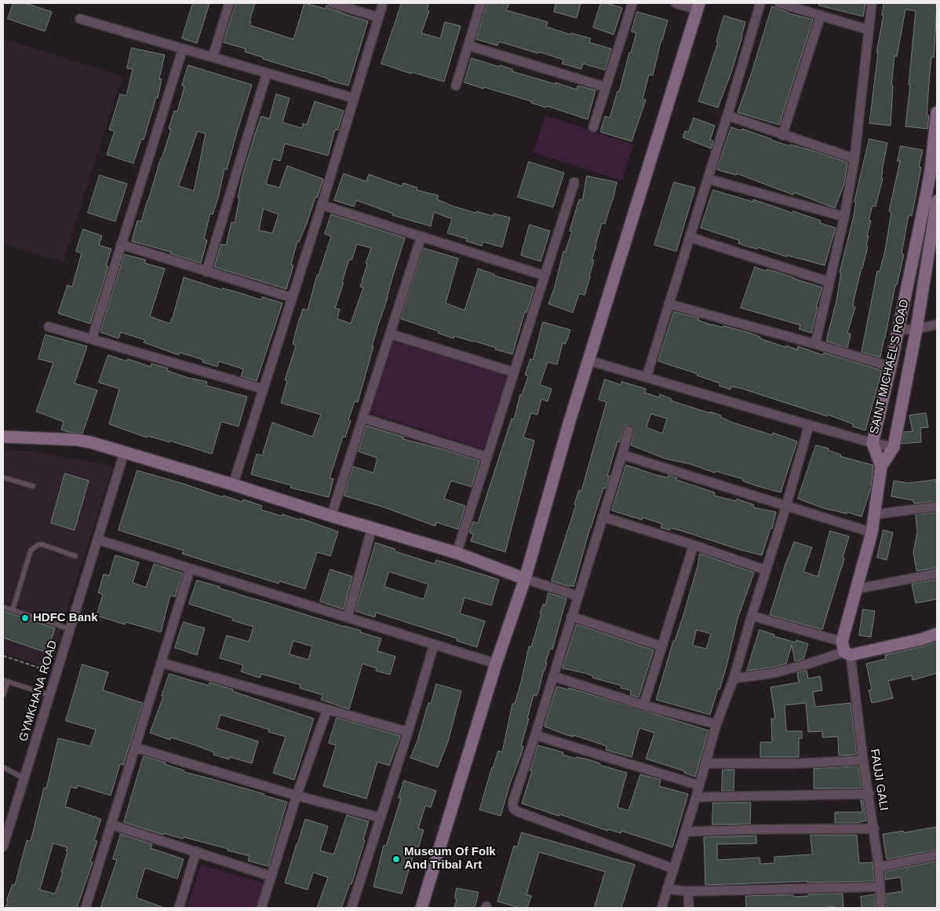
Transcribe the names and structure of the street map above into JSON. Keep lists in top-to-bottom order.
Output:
{
  "streets": {
    "street": ["SAINT MICHAEL'S ROAD", "GYMKHANA ROAD", "FAUJI GALI"]
  },
  "places": ["HDFC Bank", "Museum Of Folk And Tribal Art"]
}
